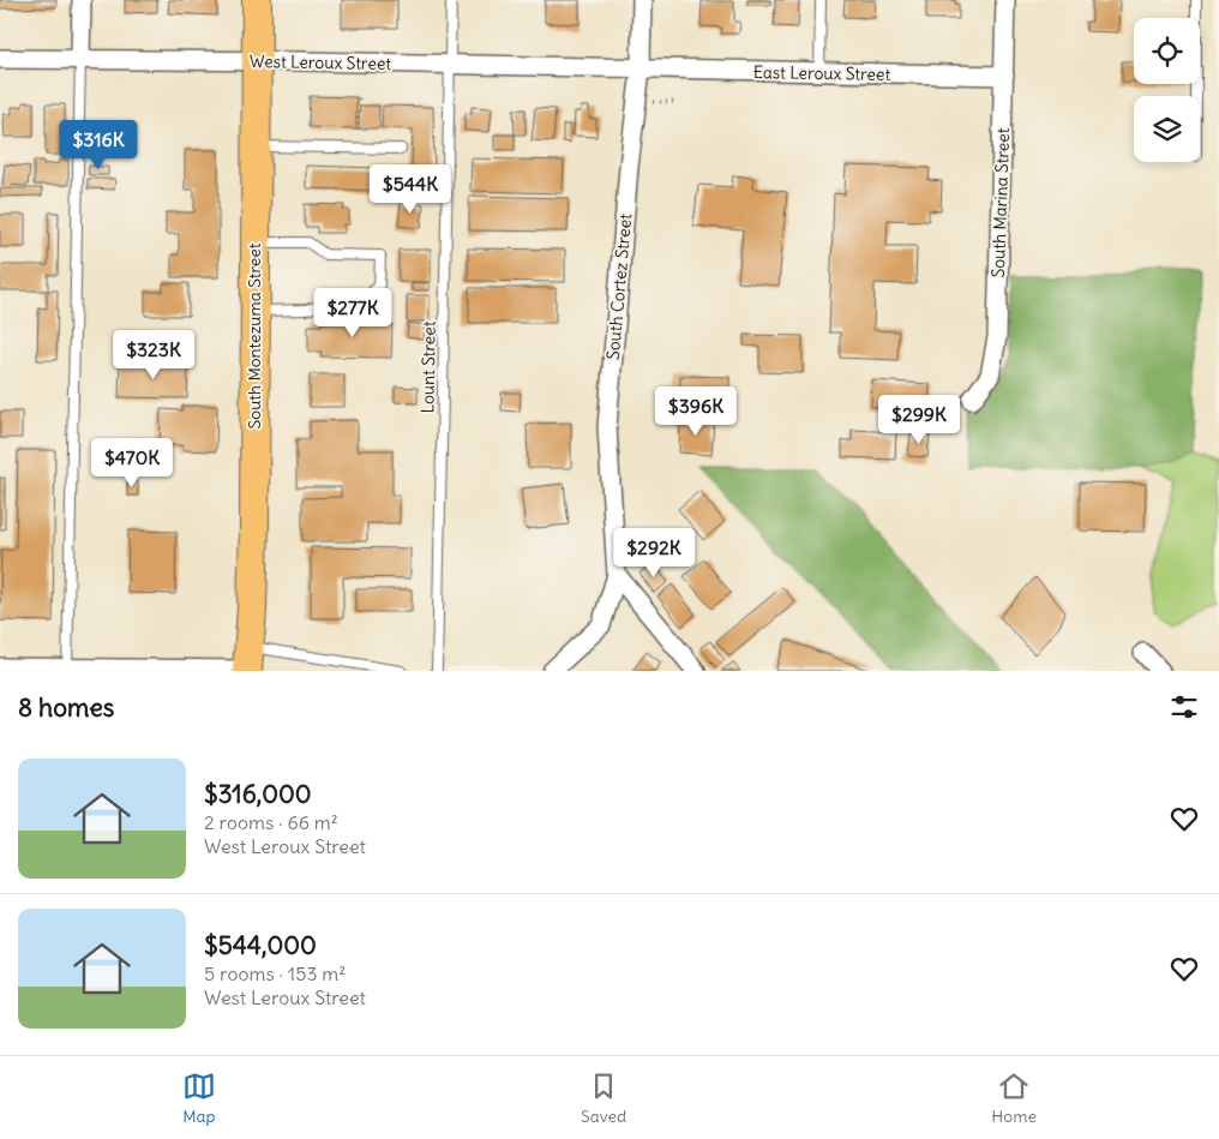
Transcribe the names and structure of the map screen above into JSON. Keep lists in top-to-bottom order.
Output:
{
  "streets": {
    "main road": ["South Montezuma Street"],
    "street": [
      "West Leroux Street",
      "East Leroux Street",
      "South Marina Street",
      "South Cortez Street"
    ],
    "lane": ["Lount Street"]
  },
  "crossings": [
    ["West Leroux Street", "East Leroux Street"],
    ["West Leroux Street", "South Cortez Street"],
    ["West Leroux Street", "South Montezuma Street"],
    ["West Leroux Street", "Lount Street"],
    ["East Leroux Street", "South Marina Street"],
    ["East Leroux Street", "South Cortez Street"]
  ],
  "page": {
    "price": [
      "$316K",
      "$544K",
      "$277K",
      "$323K",
      "$396K",
      "$299K",
      "$470K",
      "$292K"
    ],
    "heading": "8 homes",
    "list": [
      {
        "name": "$316,000",
        "note": "2 rooms · 66 m² · West Leroux Street"
      },
      {
        "name": "$544,000",
        "note": "5 rooms · 153 m² · West Leroux Street"
      }
    ],
    "tabs": ["Map", "Saved", "Home"]
  }
}
